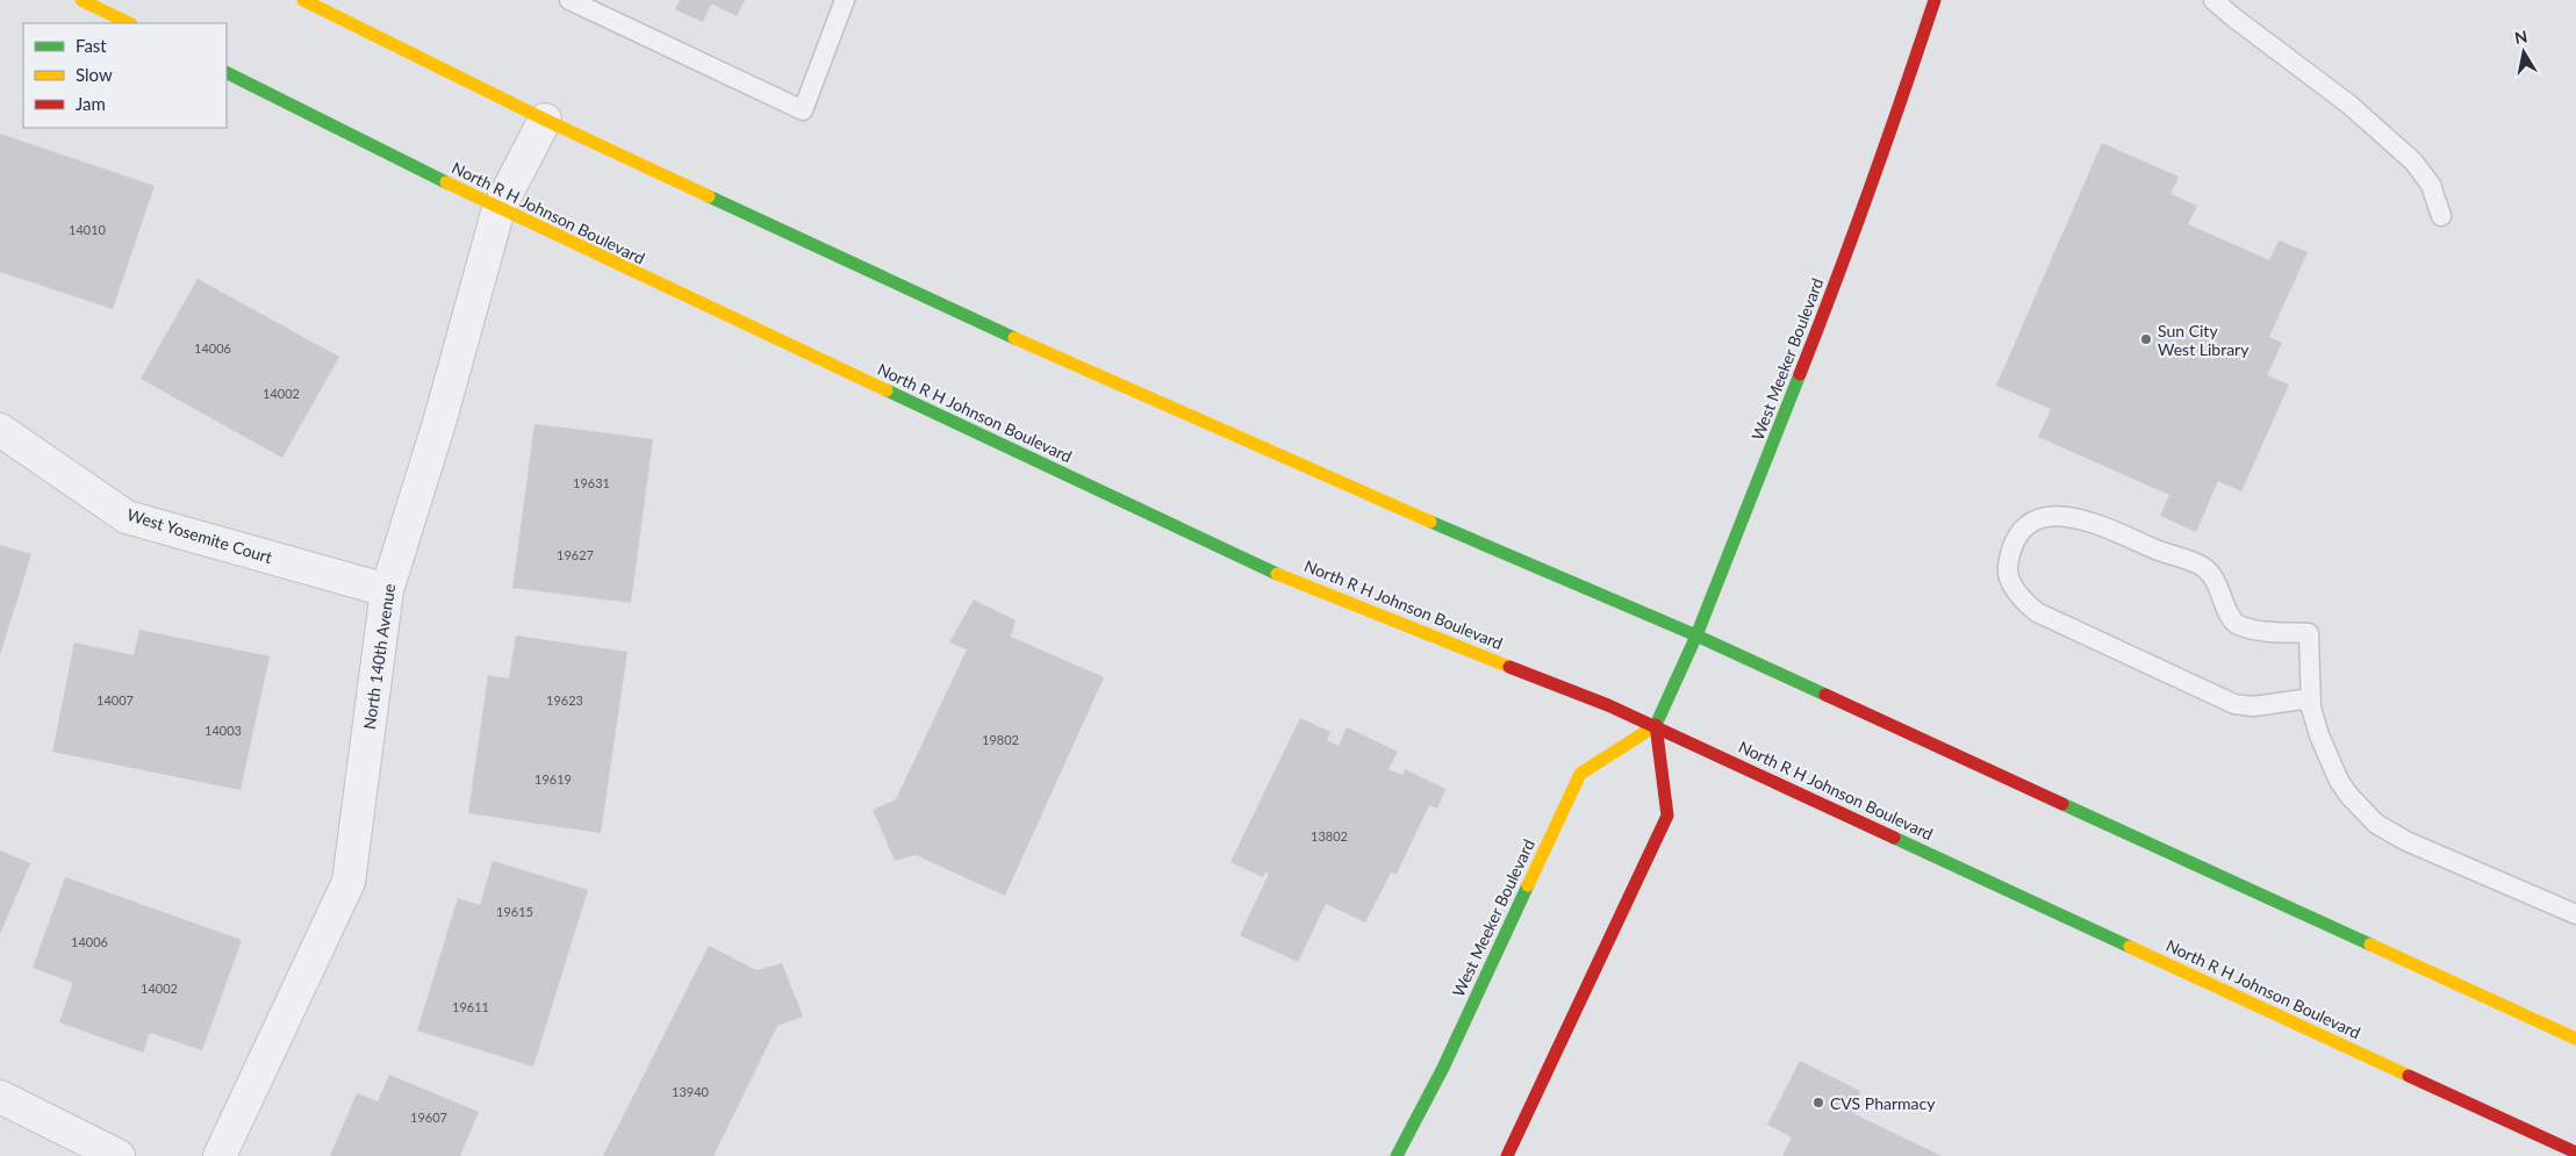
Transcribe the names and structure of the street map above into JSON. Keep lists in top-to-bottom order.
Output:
{
  "streets": {
    "main road": ["North R H Johnson Boulevard", "West Meeker Boulevard"],
    "street": ["West Yosemite Court", "North 140th Avenue"]
  },
  "crossings": [
    ["North R H Johnson Boulevard", "West Meeker Boulevard"],
    ["North R H Johnson Boulevard", "North 140th Avenue"],
    ["West Yosemite Court", "North 140th Avenue"]
  ],
  "places": ["Sun City West Library", "CVS Pharmacy"],
  "house_numbers": [
    "14010",
    "14006",
    "14002",
    "19631",
    "19627",
    "14007",
    "19623",
    "14003",
    "19802",
    "19619",
    "13802",
    "19615",
    "14006",
    "14002",
    "19611",
    "13940",
    "19607"
  ],
  "legend": ["Fast", "Slow", "Jam"],
  "north": "top"
}
